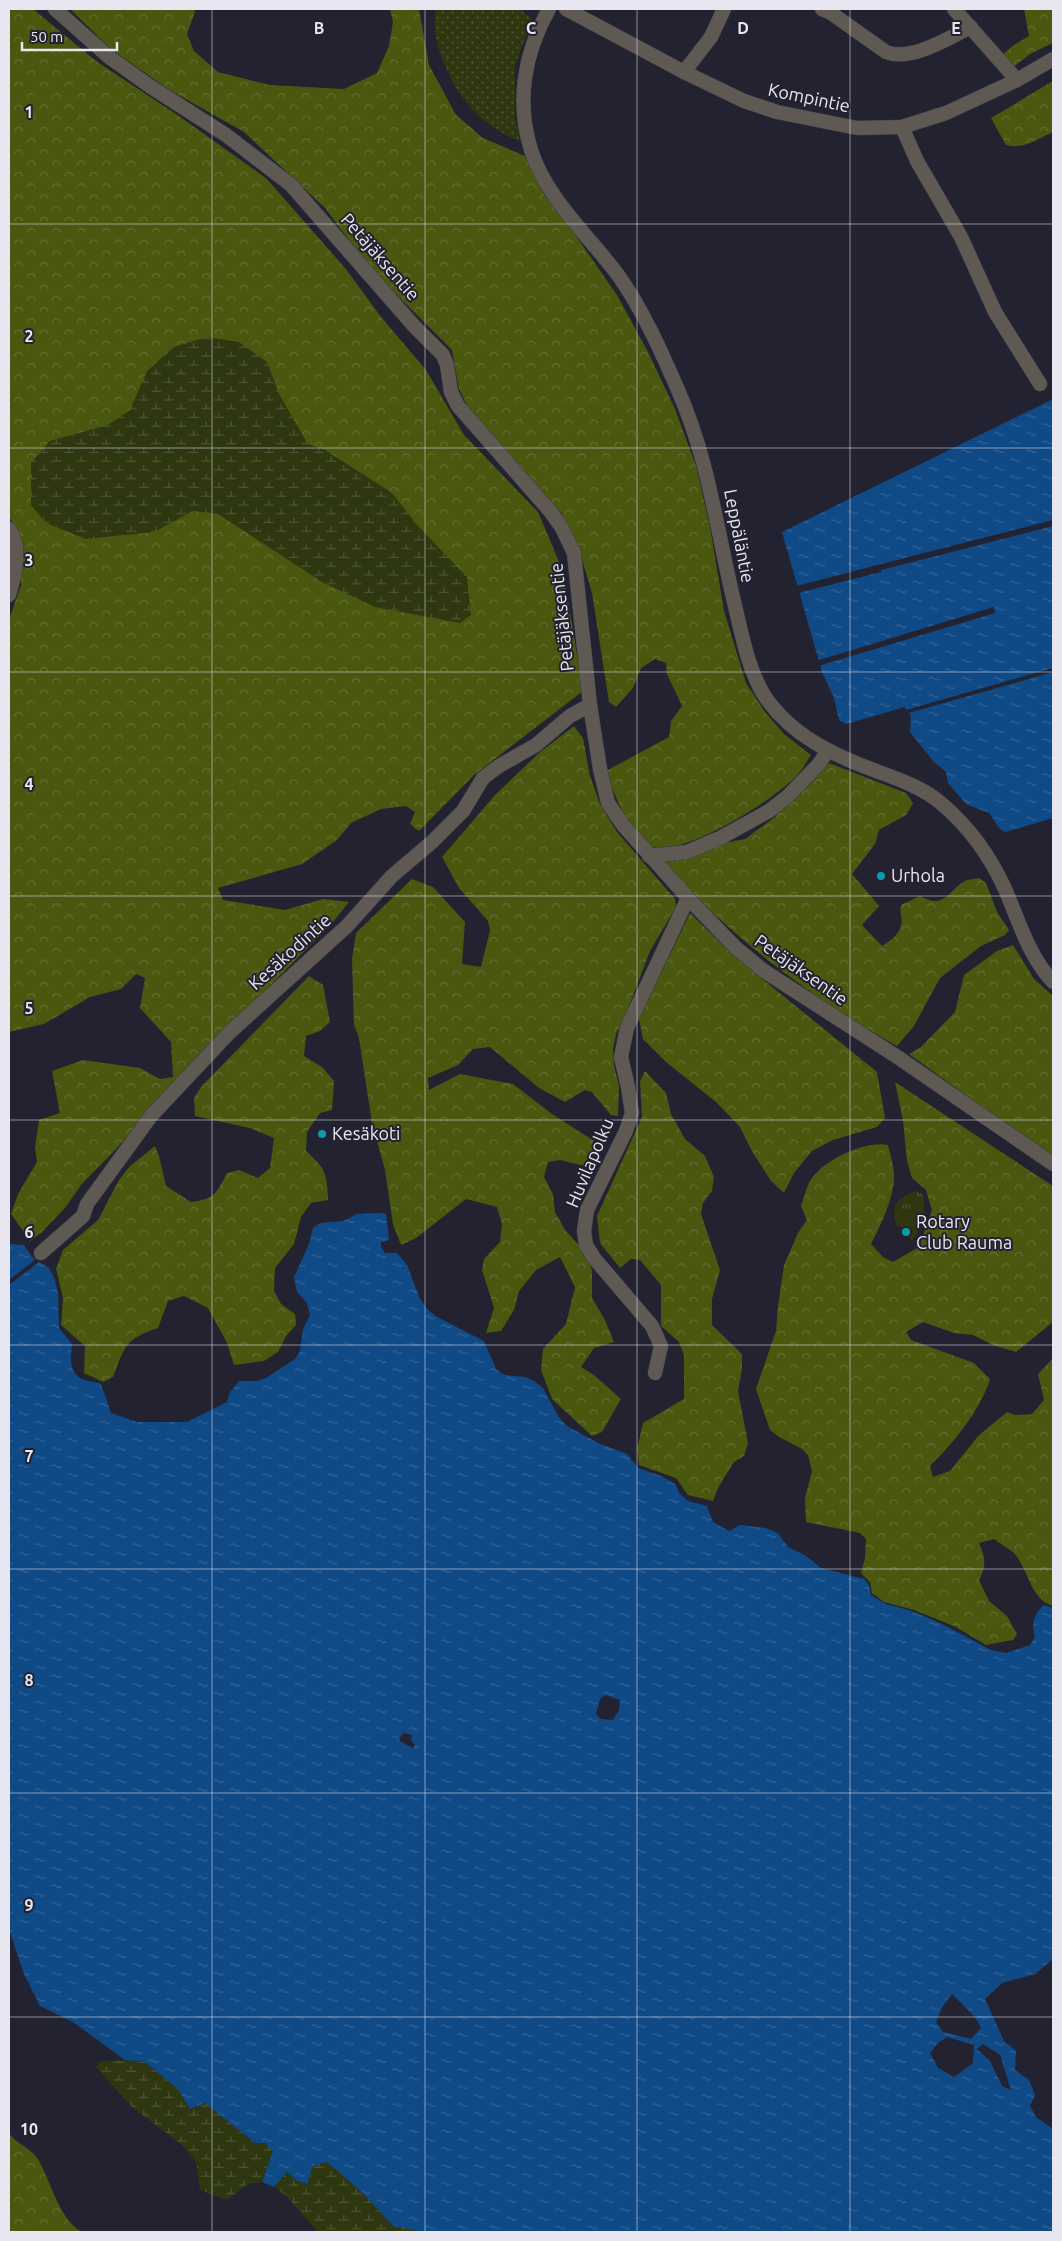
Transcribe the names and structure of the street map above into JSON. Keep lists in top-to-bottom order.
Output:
{
  "streets": {
    "street": [
      "Kompintie",
      "Petäjäksentie",
      "Leppäläntie",
      "Kesäkodintie",
      "Huvilapolku"
    ]
  },
  "crossings": [
    ["Petäjäksentie", "Kesäkodintie"],
    ["Petäjäksentie", "Huvilapolku"]
  ],
  "places": ["Urhola", "Kesäkoti", "Rotary Club Rauma"],
  "scale_bar": "50 m",
  "grid": {
    "columns": [
      "B",
      "C",
      "D",
      "E"
    ],
    "rows": [
      "1",
      "2",
      "3",
      "4",
      "5",
      "6",
      "7",
      "8",
      "9",
      "10"
    ]
  }
}
